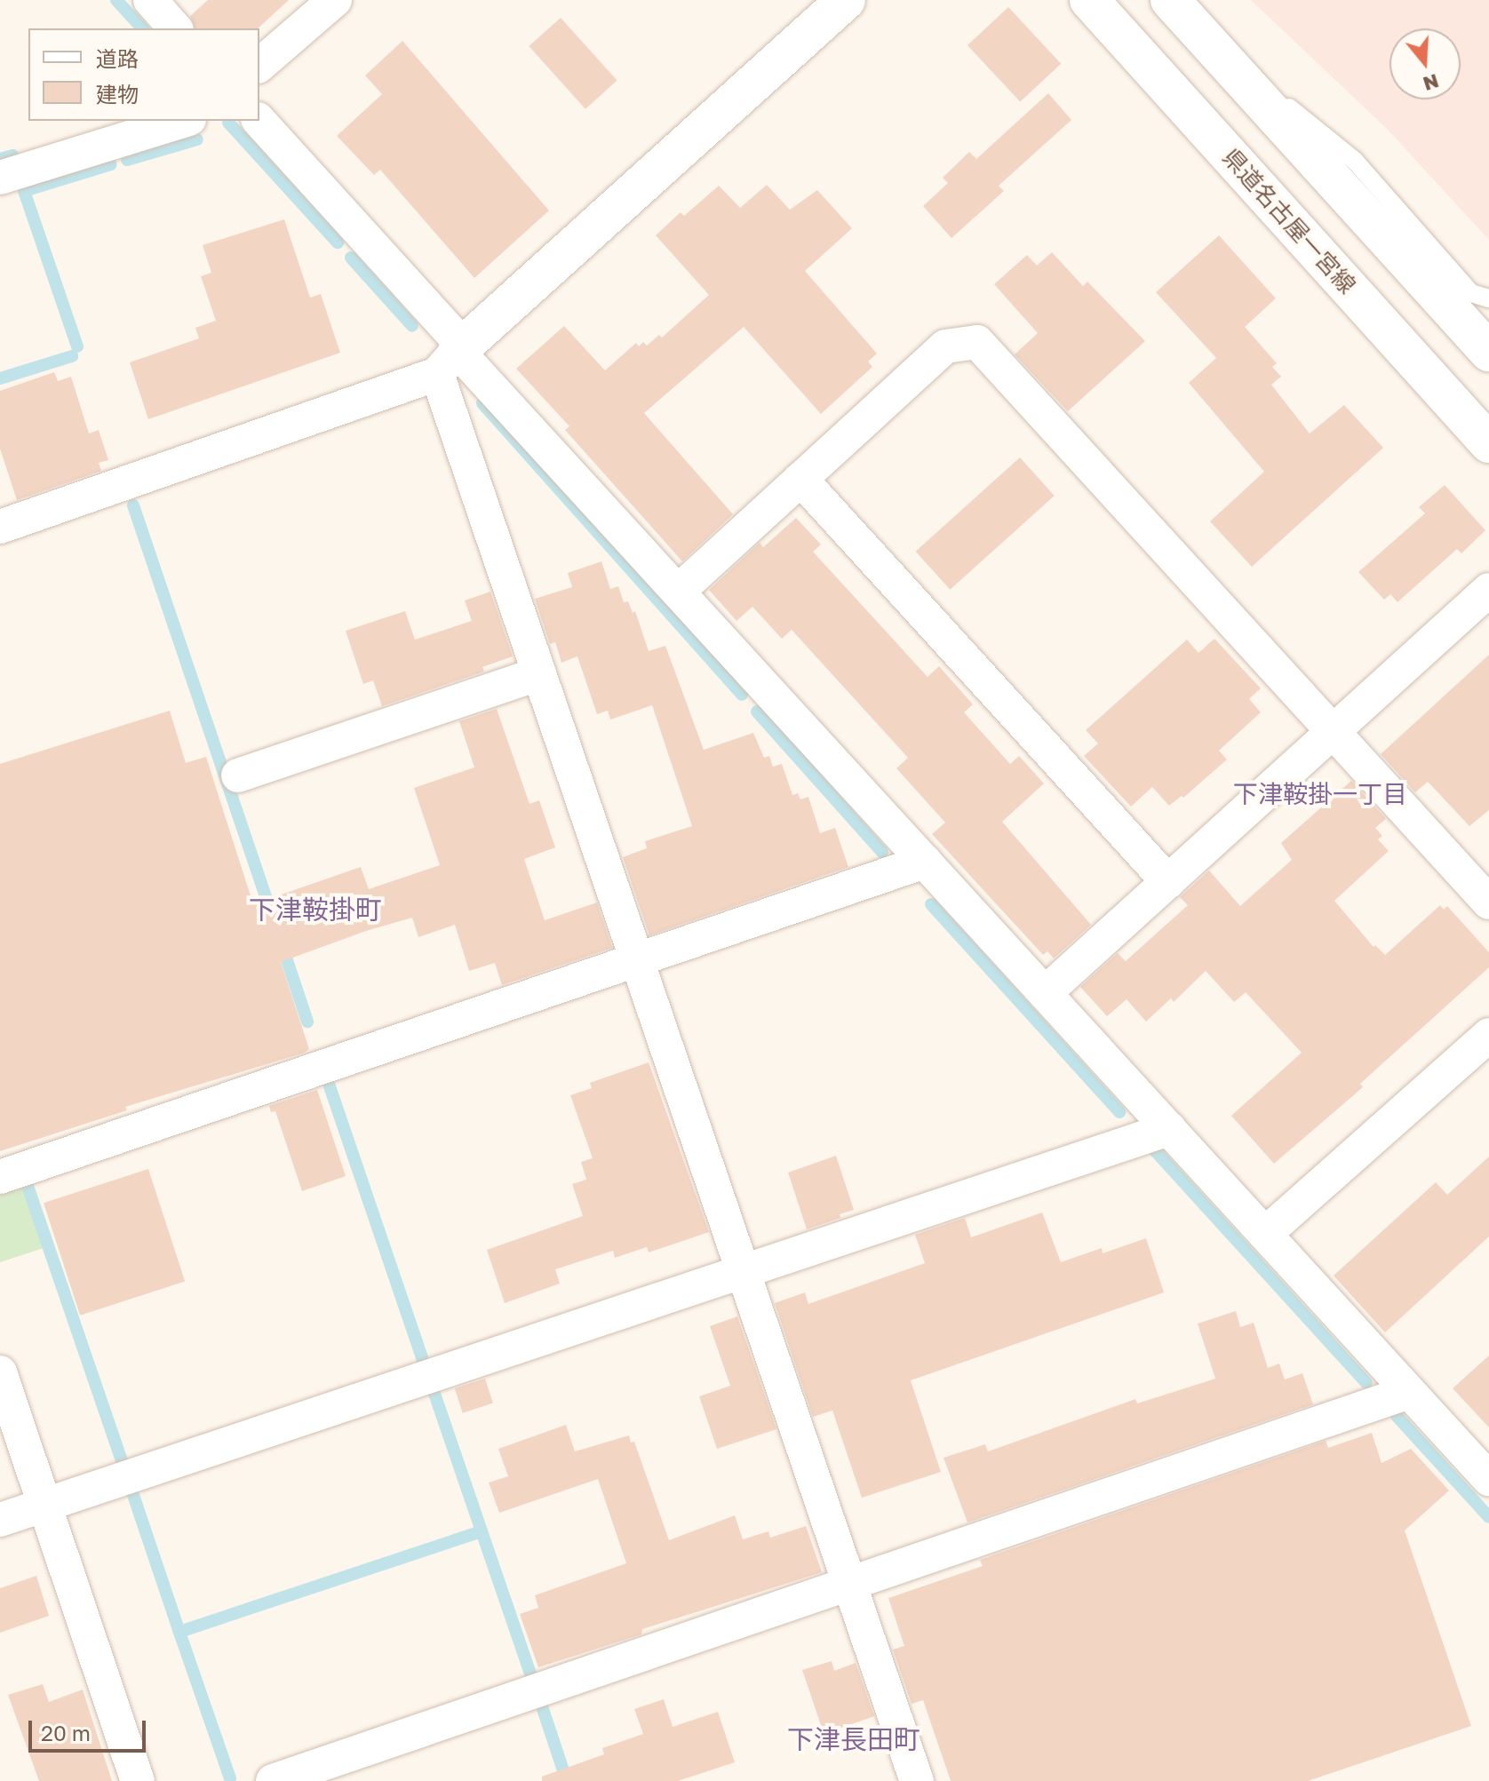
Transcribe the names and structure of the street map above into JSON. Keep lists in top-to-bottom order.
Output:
{
  "streets": {
    "main road": ["県道名古屋一宮線"]
  },
  "districts": ["下津鞍掛一丁目", "下津鞍掛町", "下津長田町"],
  "legend": ["道路", "建物"],
  "scale_bar": "20 m",
  "north": "bottom"
}
